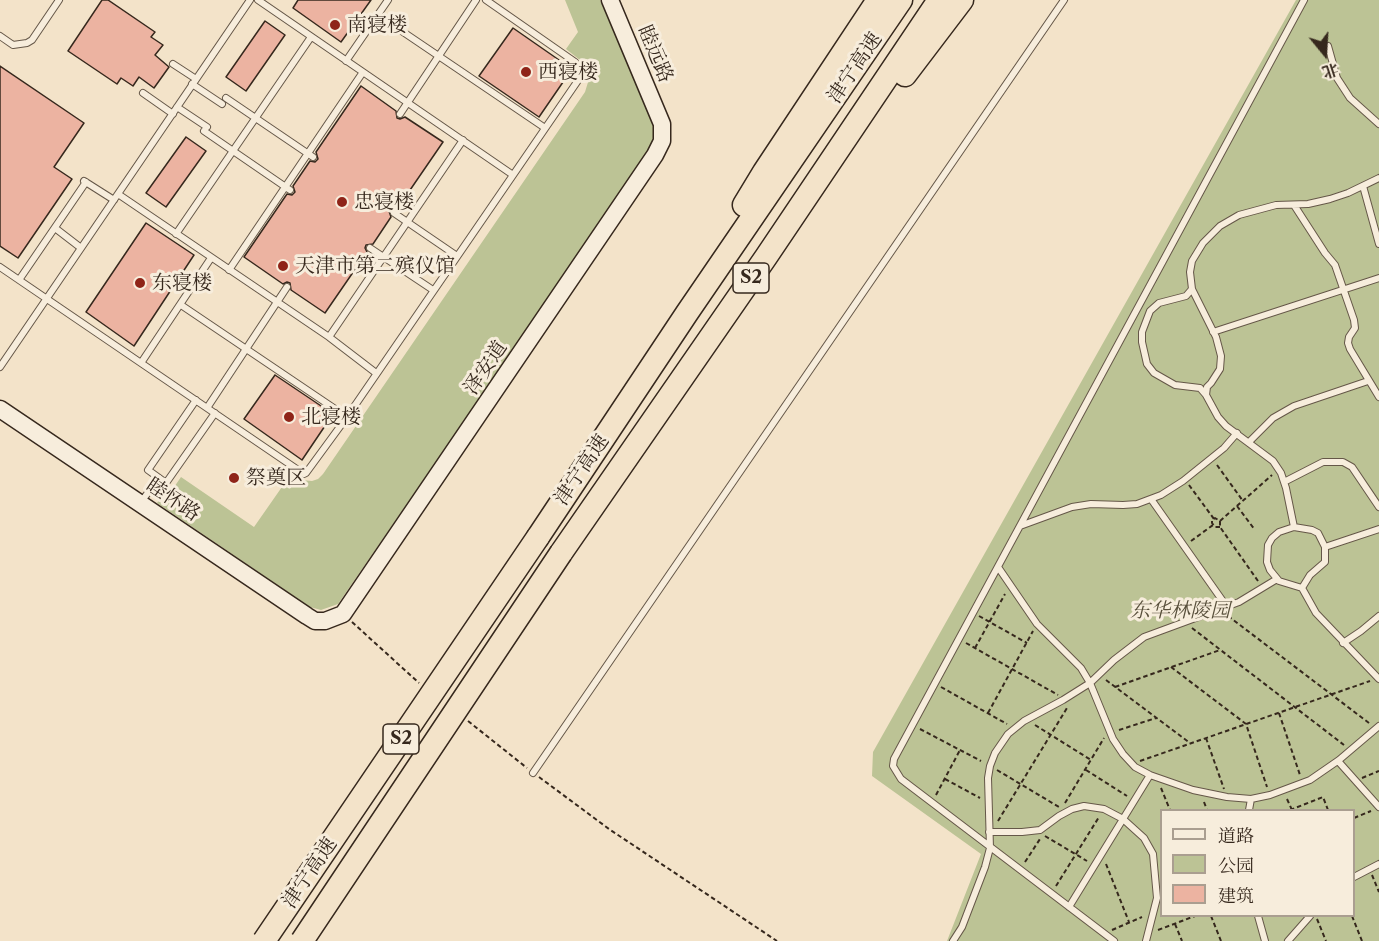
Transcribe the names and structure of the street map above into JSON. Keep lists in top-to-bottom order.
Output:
{
  "streets": {
    "highway": ["津宁高速", "S2"],
    "street": ["睦远路", "泽安道", "睦怀路"]
  },
  "crossings": [
    ["睦远路", "泽安道"],
    ["泽安道", "睦怀路"]
  ],
  "parks": ["东华林陵园"],
  "places": [
    "南寝楼",
    "西寝楼",
    "忠寝楼",
    "天津市第二殡仪馆",
    "东寝楼",
    "北寝楼",
    "祭奠区"
  ],
  "legend": ["道路", "公园", "建筑"],
  "north": "bottom"
}
